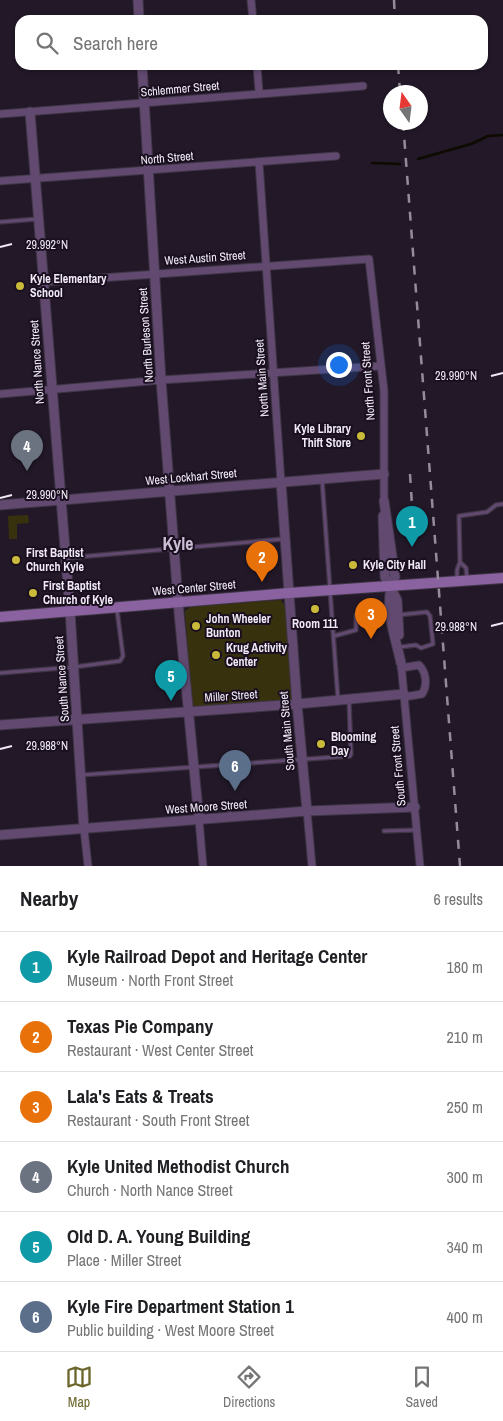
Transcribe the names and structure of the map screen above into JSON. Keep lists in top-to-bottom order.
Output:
{
  "streets": {
    "main road": ["West Center Street"],
    "street": [
      "Schlemmer Street",
      "North Street",
      "West Austin Street",
      "North Burleson Street",
      "North Nance Street",
      "North Main Street",
      "North Front Street",
      "West Lockhart Street",
      "South Nance Street",
      "Miller Street",
      "South Main Street",
      "South Front Street",
      "West Moore Street"
    ]
  },
  "crossings": [
    ["Schlemmer Street", "North Burleson Street"],
    ["Schlemmer Street", "North Nance Street"],
    ["North Street", "North Burleson Street"],
    ["North Street", "North Nance Street"],
    ["North Street", "North Main Street"],
    ["West Austin Street", "North Burleson Street"],
    ["West Austin Street", "North Nance Street"],
    ["West Austin Street", "North Main Street"],
    ["West Austin Street", "North Front Street"],
    ["North Burleson Street", "West Lockhart Street"],
    ["North Burleson Street", "West Center Street"],
    ["North Burleson Street", "Miller Street"],
    ["North Burleson Street", "West Moore Street"],
    ["North Nance Street", "West Lockhart Street"],
    ["North Nance Street", "West Center Street"],
    ["North Nance Street", "South Nance Street"],
    ["North Main Street", "West Lockhart Street"],
    ["North Main Street", "West Center Street"],
    ["North Main Street", "South Main Street"],
    ["North Front Street", "West Lockhart Street"],
    ["North Front Street", "West Center Street"],
    ["North Front Street", "South Front Street"],
    ["West Center Street", "South Nance Street"],
    ["West Center Street", "South Main Street"],
    ["West Center Street", "South Front Street"],
    ["South Nance Street", "Miller Street"],
    ["South Nance Street", "West Moore Street"],
    ["Miller Street", "South Main Street"],
    ["Miller Street", "South Front Street"],
    ["South Main Street", "West Moore Street"],
    ["South Front Street", "West Moore Street"]
  ],
  "districts": ["Kyle"],
  "places": [
    "Kyle Elementary School",
    "Kyle Library Thift Store",
    "First Baptist Church Kyle",
    "Kyle City Hall",
    "First Baptist Church of Kyle",
    "Room 111",
    "John Wheeler Bunton",
    "Krug Activity Center",
    "Blooming Day"
  ],
  "north": "top",
  "page": {
    "search": "Search here",
    "pins": [
      "4",
      "1",
      "2",
      "3",
      "5",
      "6"
    ],
    "heading": ["Nearby", "6 results"],
    "list": [
      {
        "mark": "1",
        "name": "Kyle Railroad Depot and Heritage Center",
        "note": "Museum · North Front Street",
        "value": "180 m"
      },
      {
        "mark": "2",
        "name": "Texas Pie Company",
        "note": "Restaurant · West Center Street",
        "value": "210 m"
      },
      {
        "mark": "3",
        "name": "Lala's Eats & Treats",
        "note": "Restaurant · South Front Street",
        "value": "250 m"
      },
      {
        "mark": "4",
        "name": "Kyle United Methodist Church",
        "note": "Church · North Nance Street",
        "value": "300 m"
      },
      {
        "mark": "5",
        "name": "Old D. A. Young Building",
        "note": "Place · Miller Street",
        "value": "340 m"
      },
      {
        "mark": "6",
        "name": "Kyle Fire Department Station 1",
        "note": "Public building · West Moore Street",
        "value": "400 m"
      }
    ],
    "nav": ["Map", "Directions", "Saved"]
  },
  "coordinates": ["29.992°N", "29.990°N", "29.988°N"]
}
